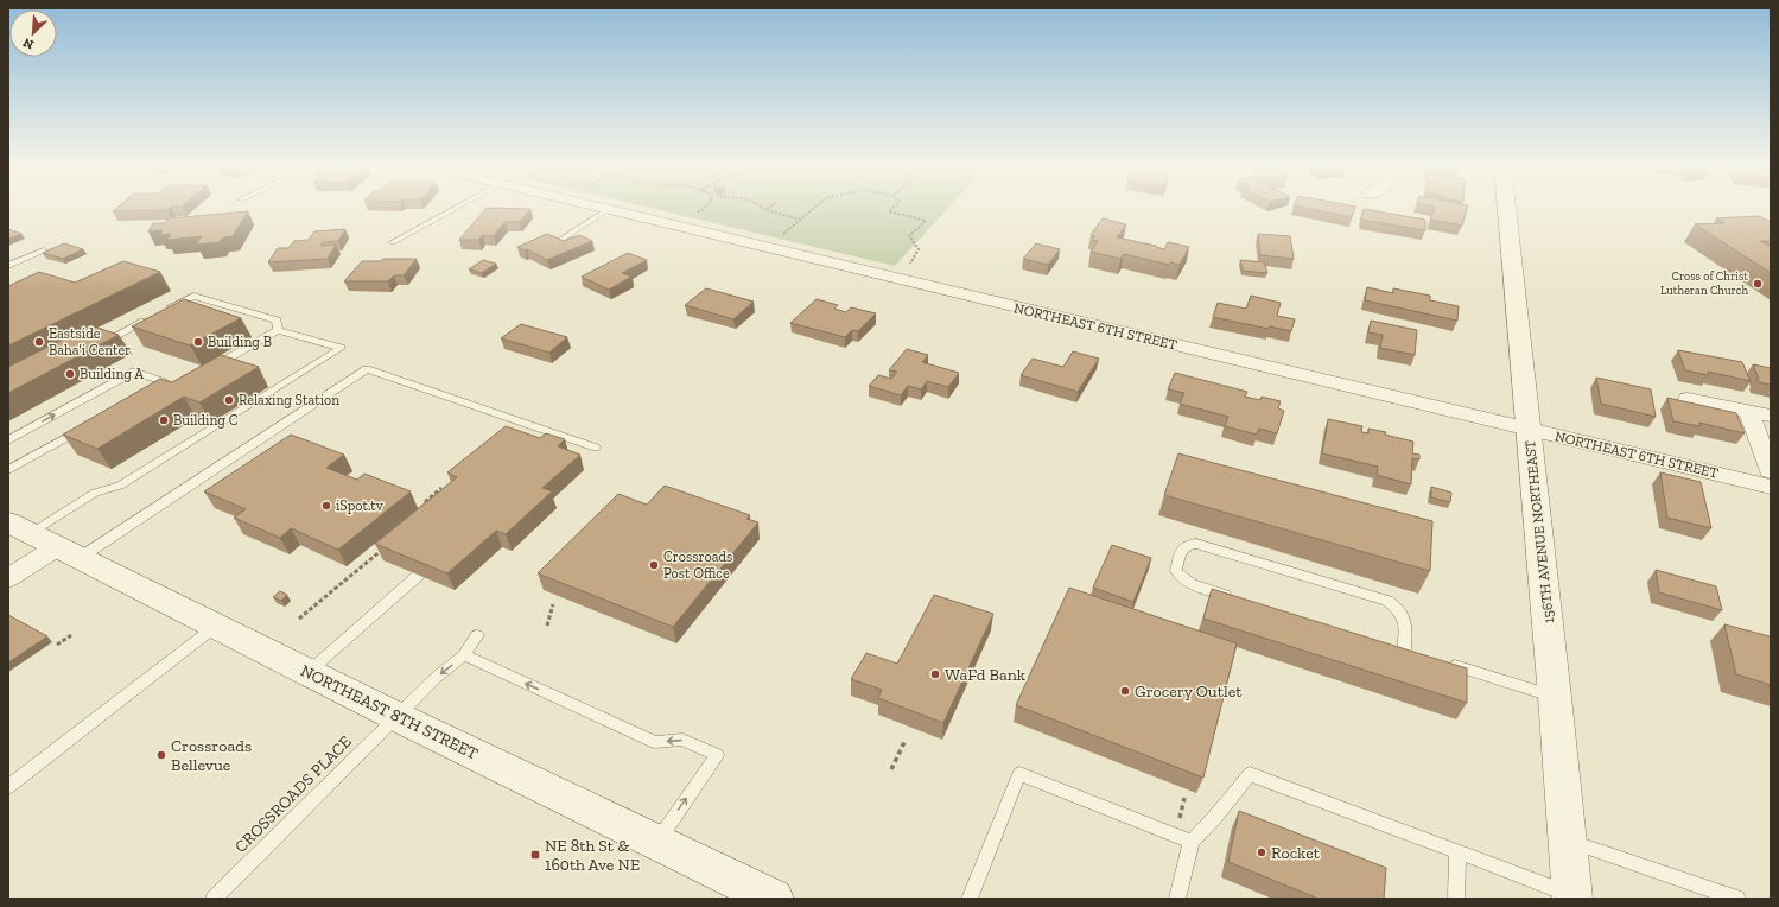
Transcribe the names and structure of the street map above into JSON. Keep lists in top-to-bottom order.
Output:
{
  "streets": {
    "street": ["NORTHEAST 6TH STREET", "156TH AVENUE NORTHEAST", "NORTHEAST 8TH STREET"],
    "lane": ["CROSSROADS PLACE"]
  },
  "crossings": [
    ["NORTHEAST 6TH STREET", "156TH AVENUE NORTHEAST"],
    ["NORTHEAST 8TH STREET", "CROSSROADS PLACE"]
  ],
  "places": {
    "other": [
      "Cross of Christ Lutheran Church",
      "Eastside Baha'i Center",
      "Building B",
      "Building A",
      "Relaxing Station",
      "Building C",
      "iSpot.tv",
      "Crossroads Post Office",
      "WaFd Bank",
      "Grocery Outlet",
      "Crossroads Bellevue",
      "Rocket"
    ],
    "transit": ["NE 8th St & 160th Ave NE"]
  },
  "north": "bottom left"
}
